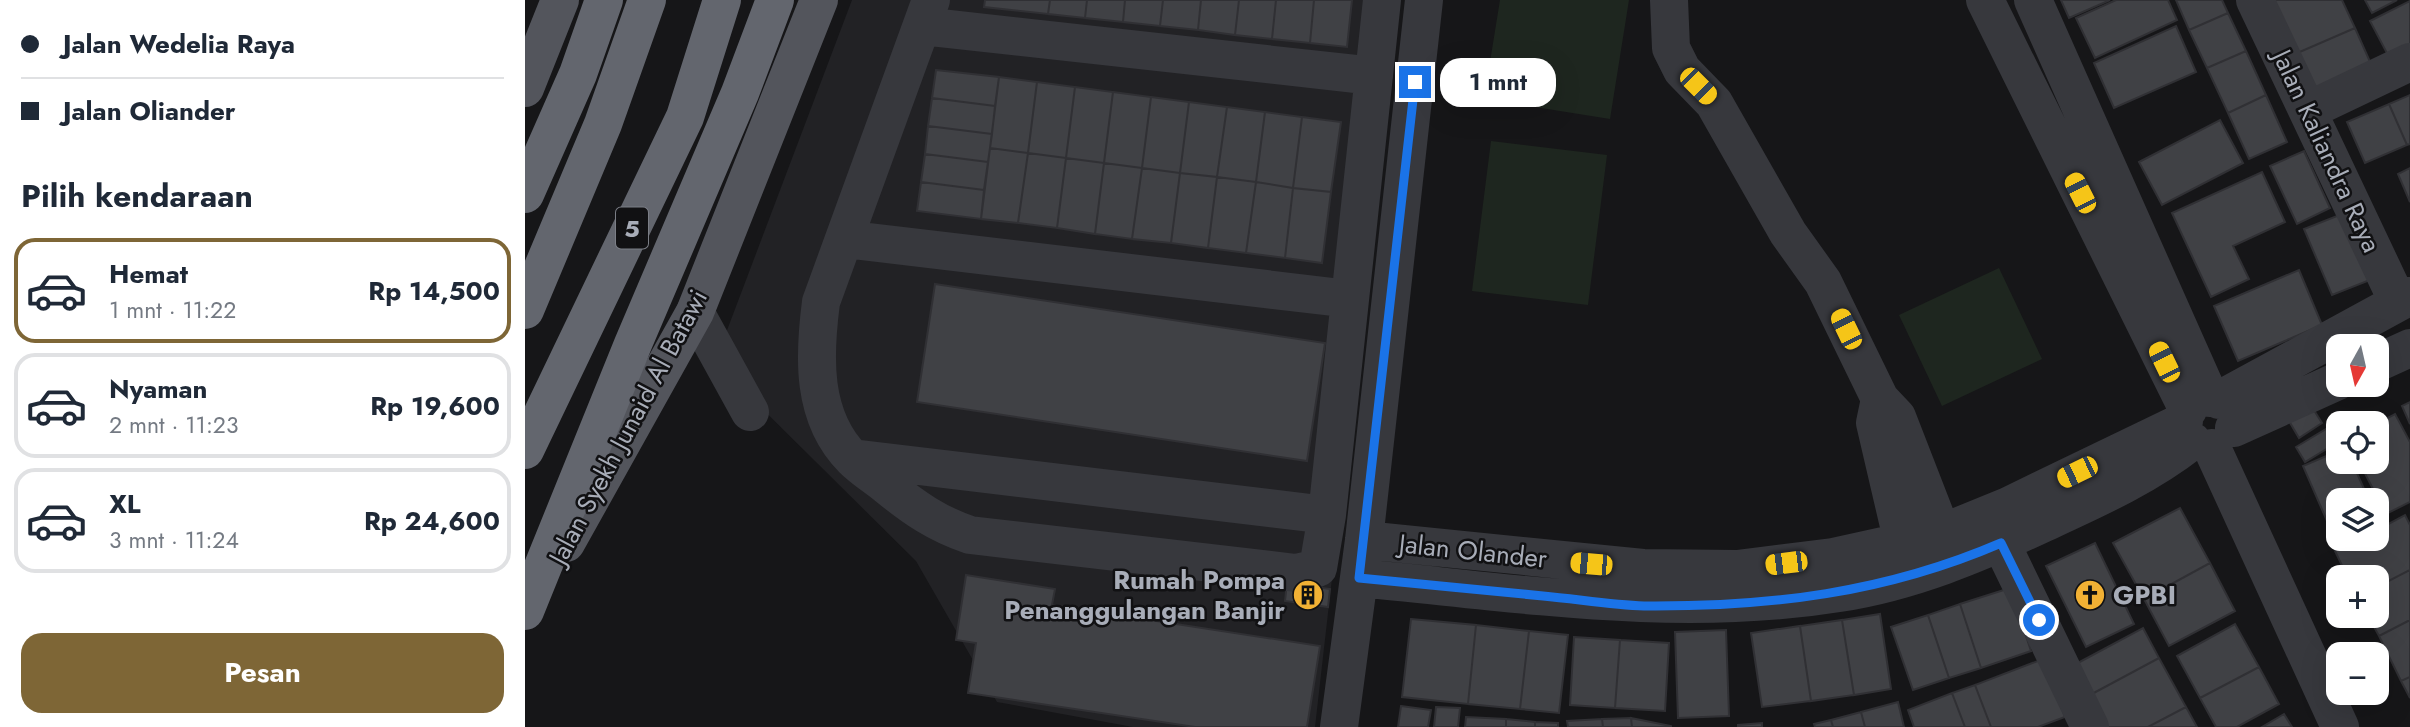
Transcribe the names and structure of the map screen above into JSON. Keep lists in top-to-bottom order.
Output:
{
  "streets": {
    "highway": ["5"],
    "main road": ["Jalan Syekh Junaid Al Batawi"],
    "street": ["Jalan Kaliandra Raya", "Jalan Olander"]
  },
  "crossings": [
    ["Jalan Kaliandra Raya", "Jalan Olander"]
  ],
  "places": {
    "building": ["Rumah Pompa Penanggulangan Banjir"],
    "church": ["GPBI"]
  },
  "north": "bottom",
  "page": {
    "banner": ["Jalan Wedelia Raya", "Jalan Oliander"],
    "bubble": "1 mnt",
    "heading": "Pilih kendaraan",
    "list": [
      {
        "name": "Hemat",
        "note": "1 mnt · 11:22",
        "value": "Rp 14,500"
      },
      {
        "name": "Nyaman",
        "note": "2 mnt · 11:23",
        "value": "Rp 19,600"
      },
      {
        "name": "XL",
        "note": "3 mnt · 11:24",
        "value": "Rp 24,600"
      }
    ],
    "map_buttons": ["+", "−"],
    "buttons": "Pesan"
  }
}
